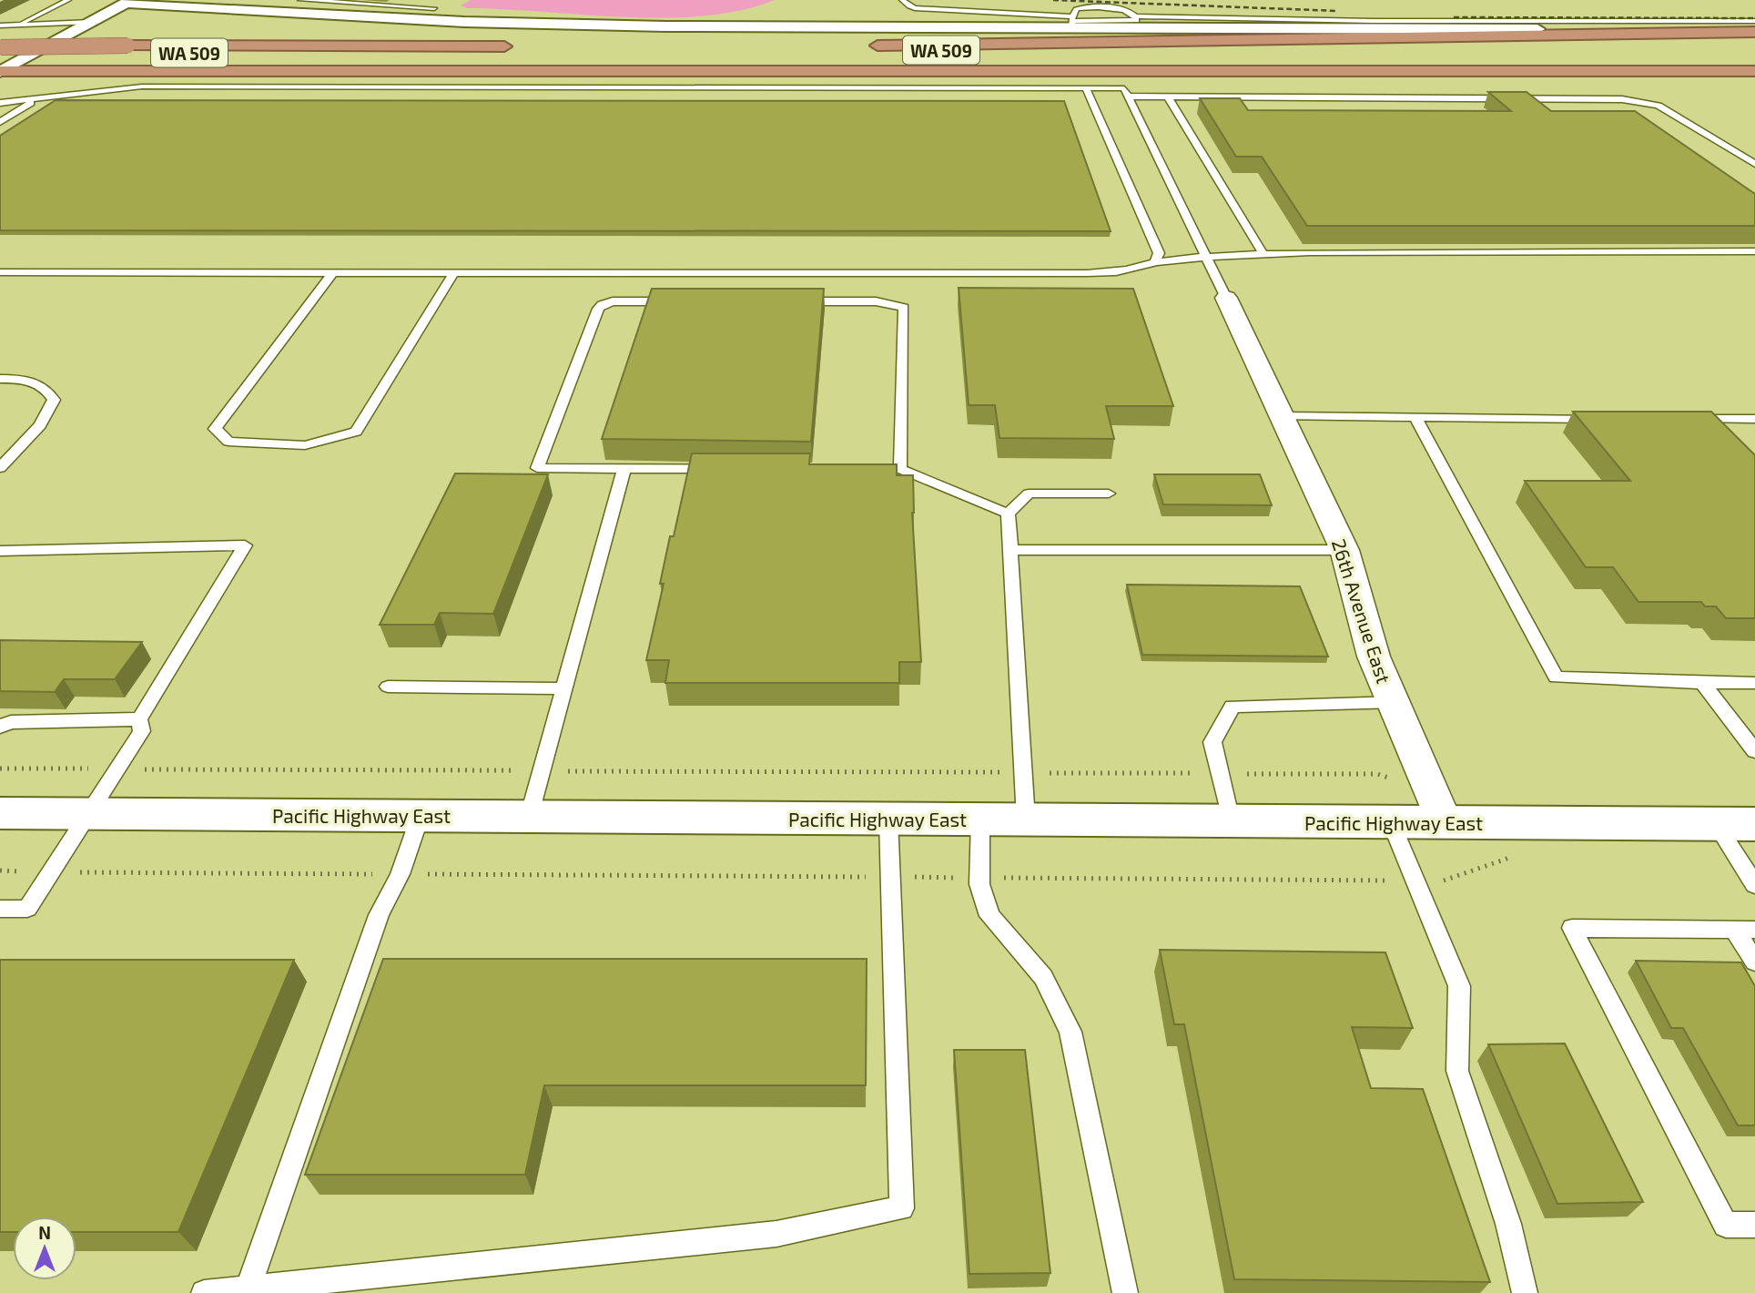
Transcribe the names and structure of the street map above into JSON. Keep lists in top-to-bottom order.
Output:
{
  "streets": {
    "highway": ["WA 509"],
    "street": ["26th Avenue East", "Pacific Highway East"]
  },
  "crossings": [
    ["26th Avenue East", "Pacific Highway East"]
  ],
  "north": "top"
}
